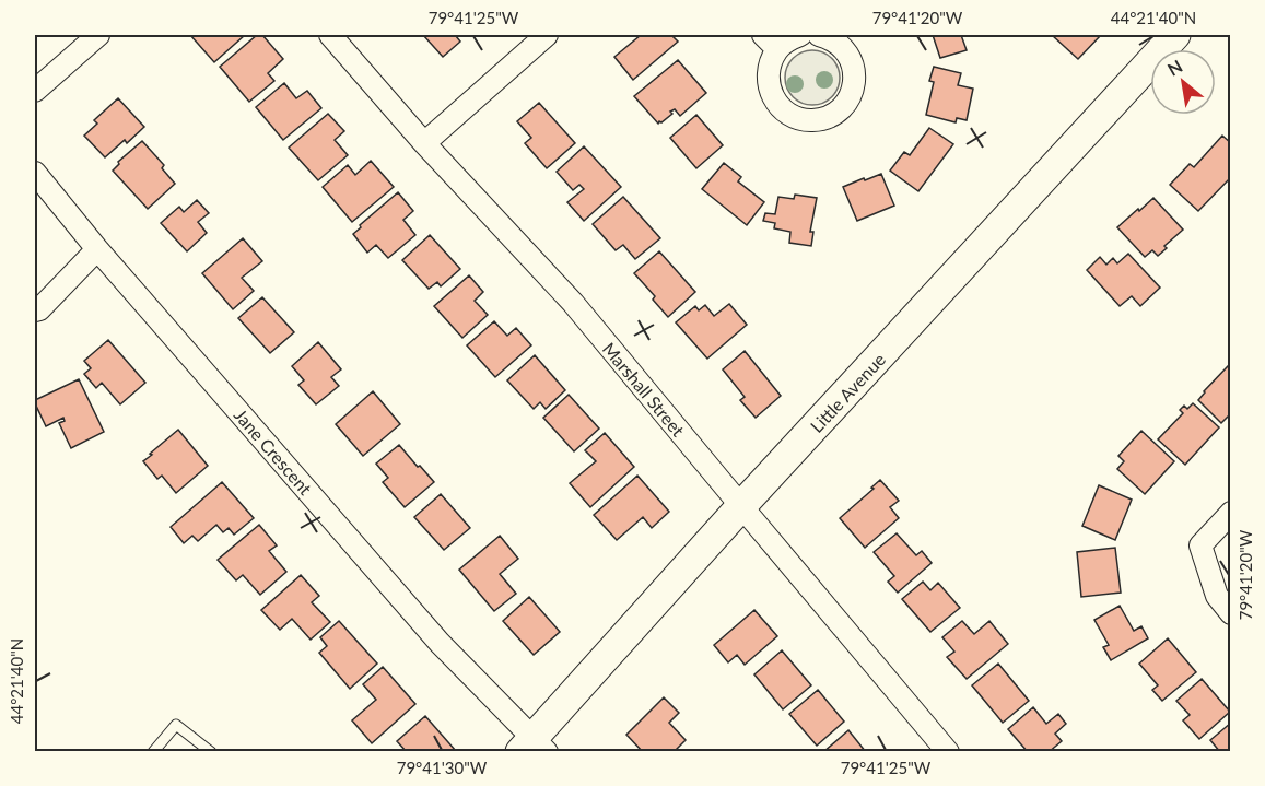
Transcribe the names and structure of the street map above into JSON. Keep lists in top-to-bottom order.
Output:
{
  "streets": {
    "street": ["Marshall Street", "Little Avenue", "Jane Crescent"]
  },
  "crossings": [
    ["Marshall Street", "Little Avenue"],
    ["Little Avenue", "Jane Crescent"]
  ],
  "north": "top left",
  "coordinates": [
    "79°41'25\"W",
    "79°41'20\"W",
    "44°21'40\"N",
    "79°41'30\"W"
  ]
}
